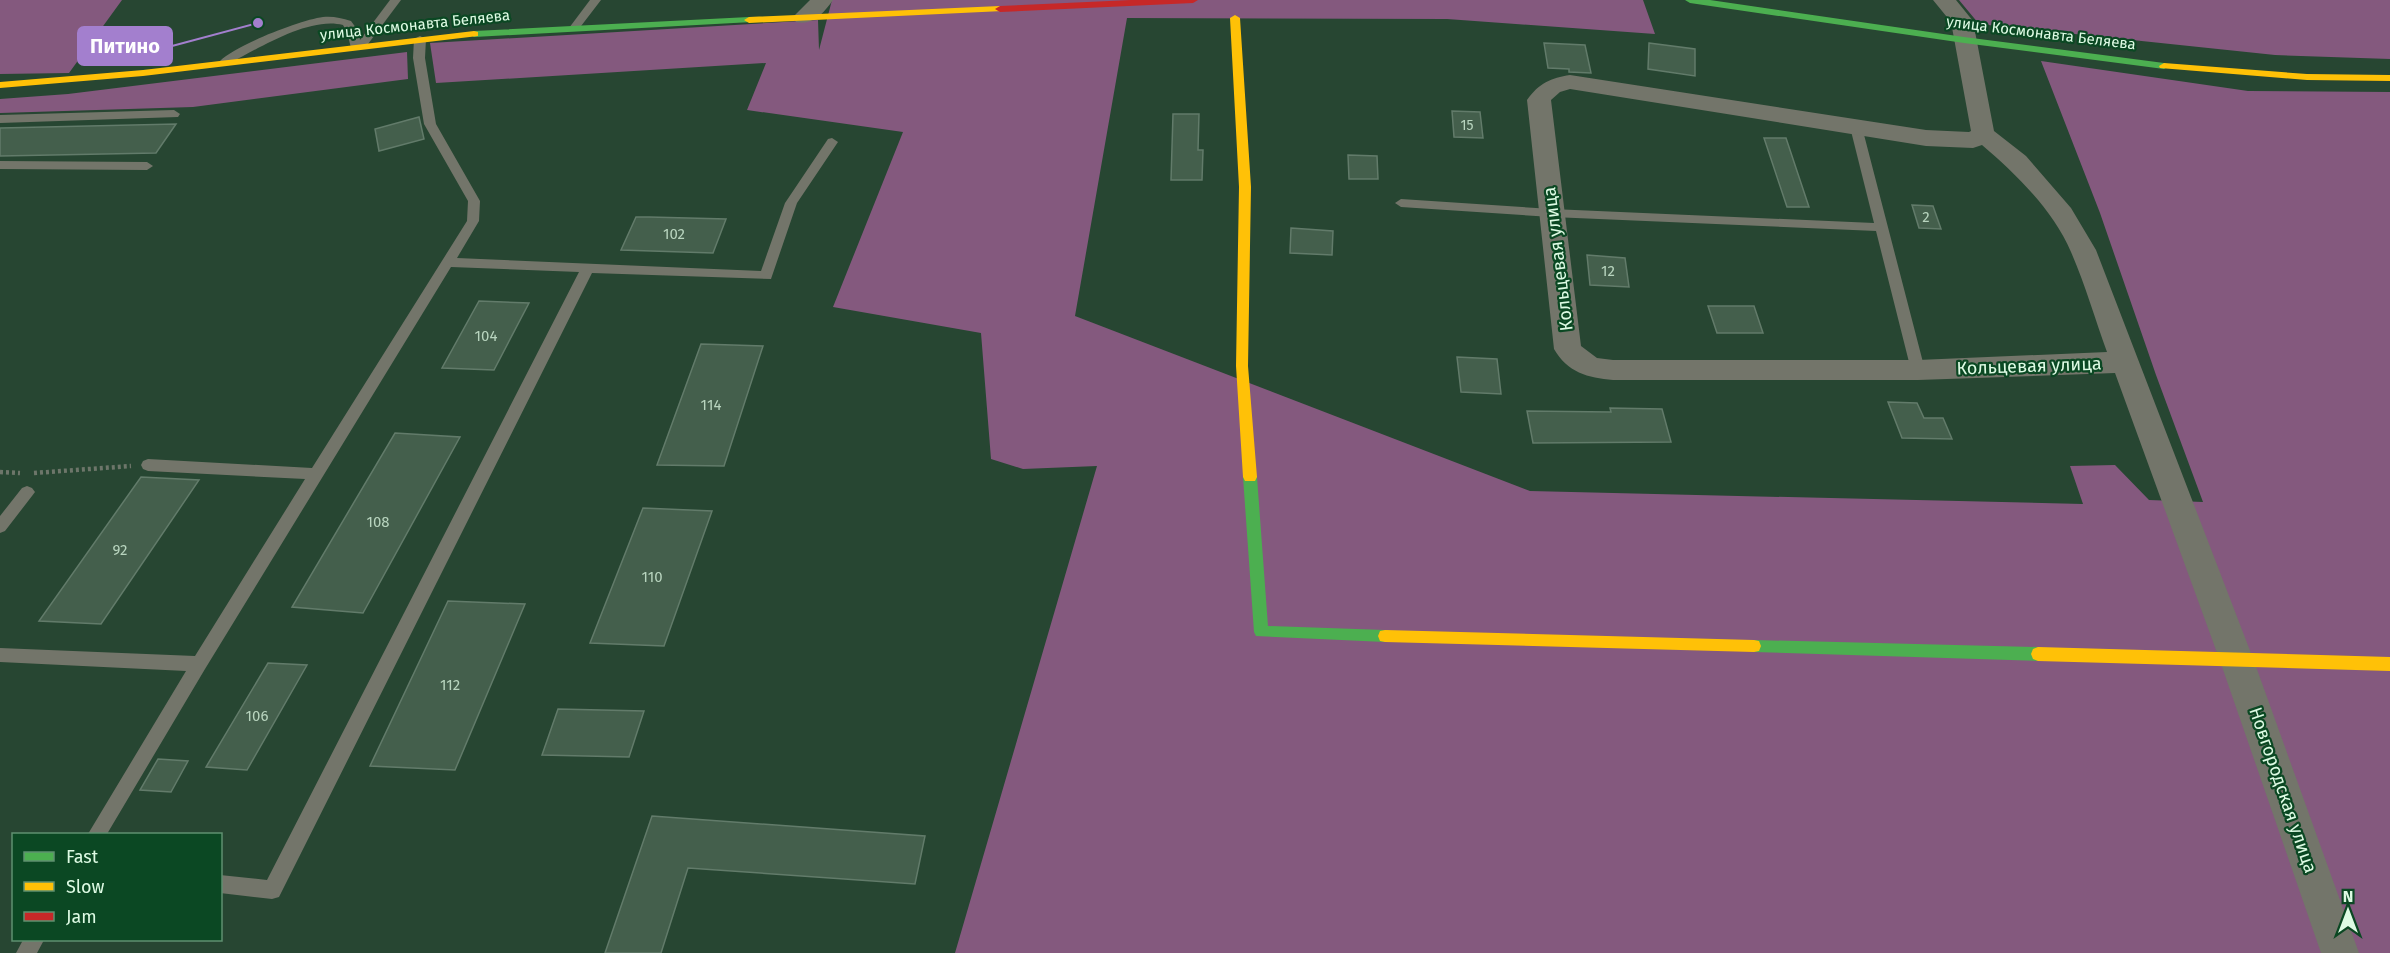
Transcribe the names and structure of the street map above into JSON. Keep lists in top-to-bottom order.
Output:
{
  "streets": {
    "street": ["улица Космонавта Беляева", "Кольцевая улица", "Новгородская улица"]
  },
  "crossings": [
    ["Кольцевая улица", "Новгородская улица"]
  ],
  "places": ["Питино"],
  "house_numbers": [
    "15",
    "2",
    "102",
    "12",
    "104",
    "114",
    "108",
    "92",
    "110",
    "112",
    "106"
  ],
  "legend": ["Fast", "Slow", "Jam"],
  "north": "top"
}
